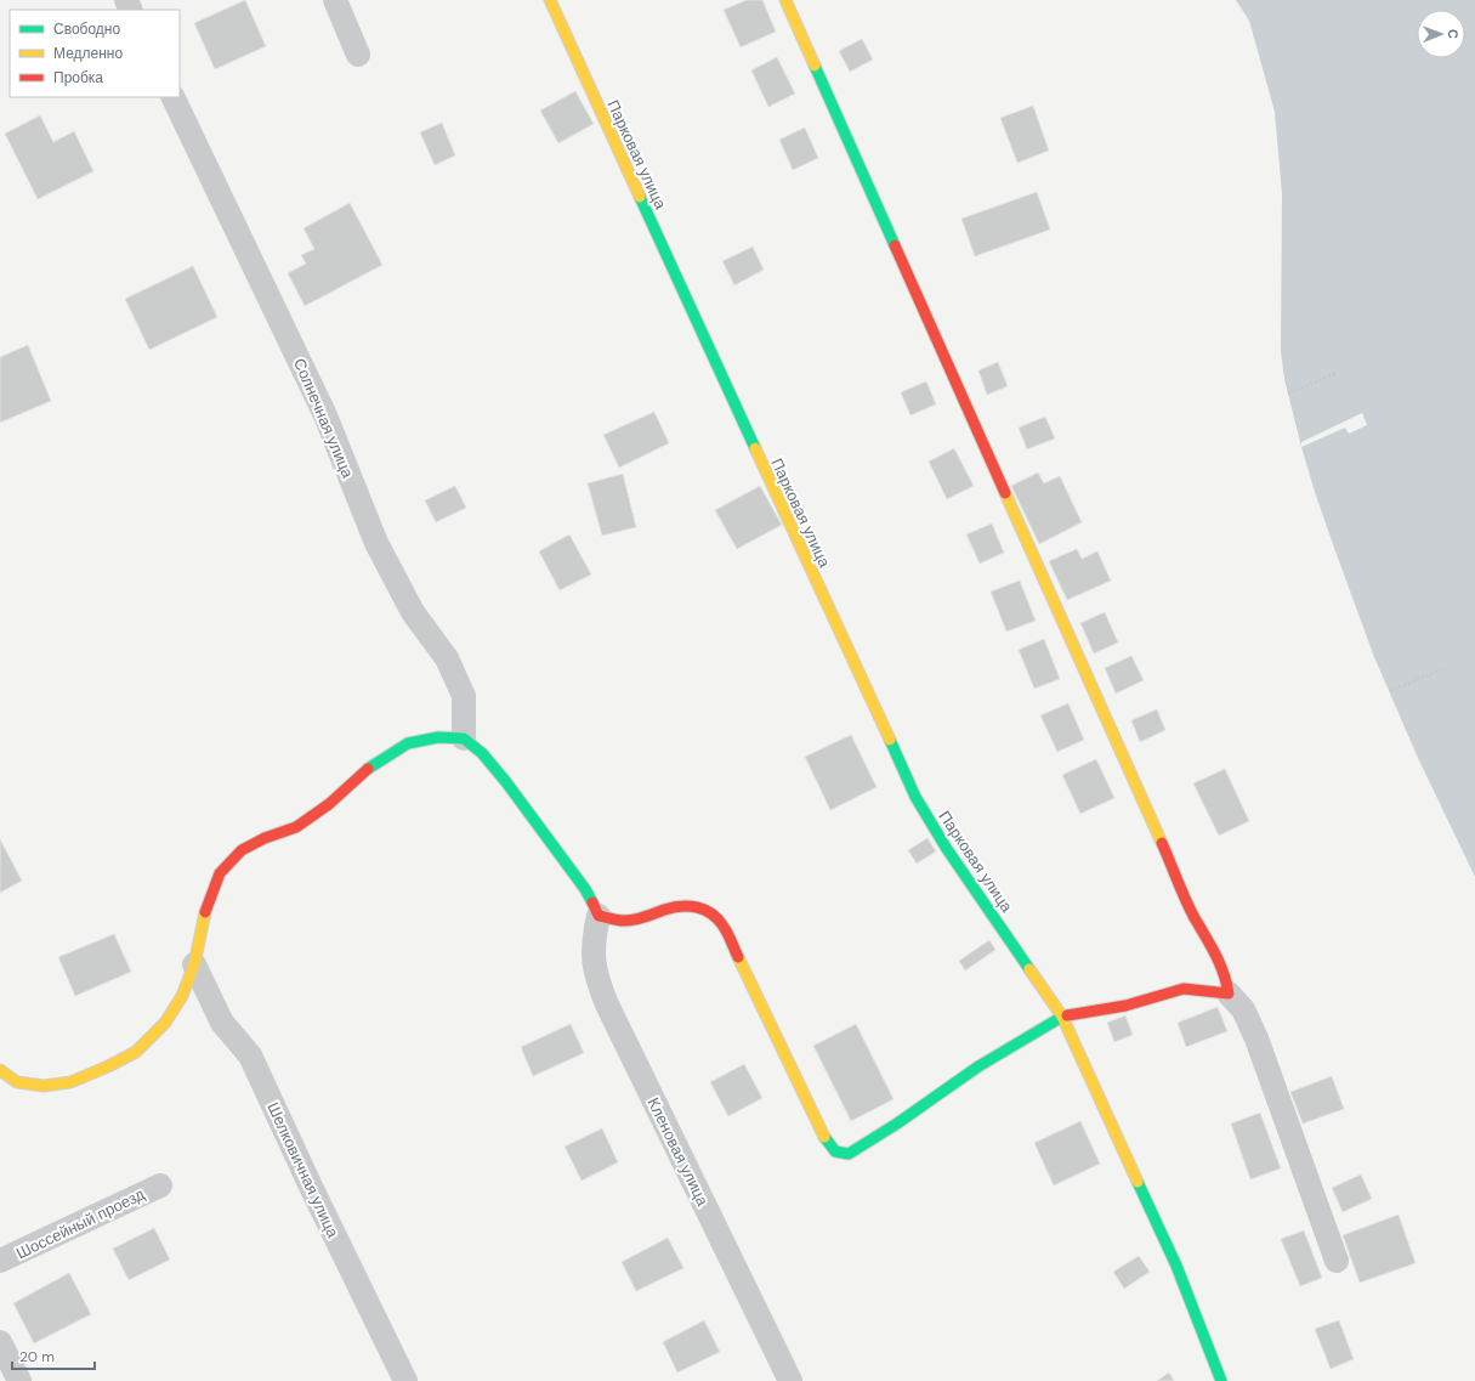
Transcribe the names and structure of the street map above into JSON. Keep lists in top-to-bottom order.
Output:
{
  "streets": {
    "street": [
      "Парковая улица",
      "Солнечная улица",
      "Кленовая улица",
      "Шелковичная улица",
      "Шоссейный проезд"
    ]
  },
  "legend": ["Свободно", "Медленно", "Пробка"],
  "scale_bar": "20 m",
  "north": "right"
}
